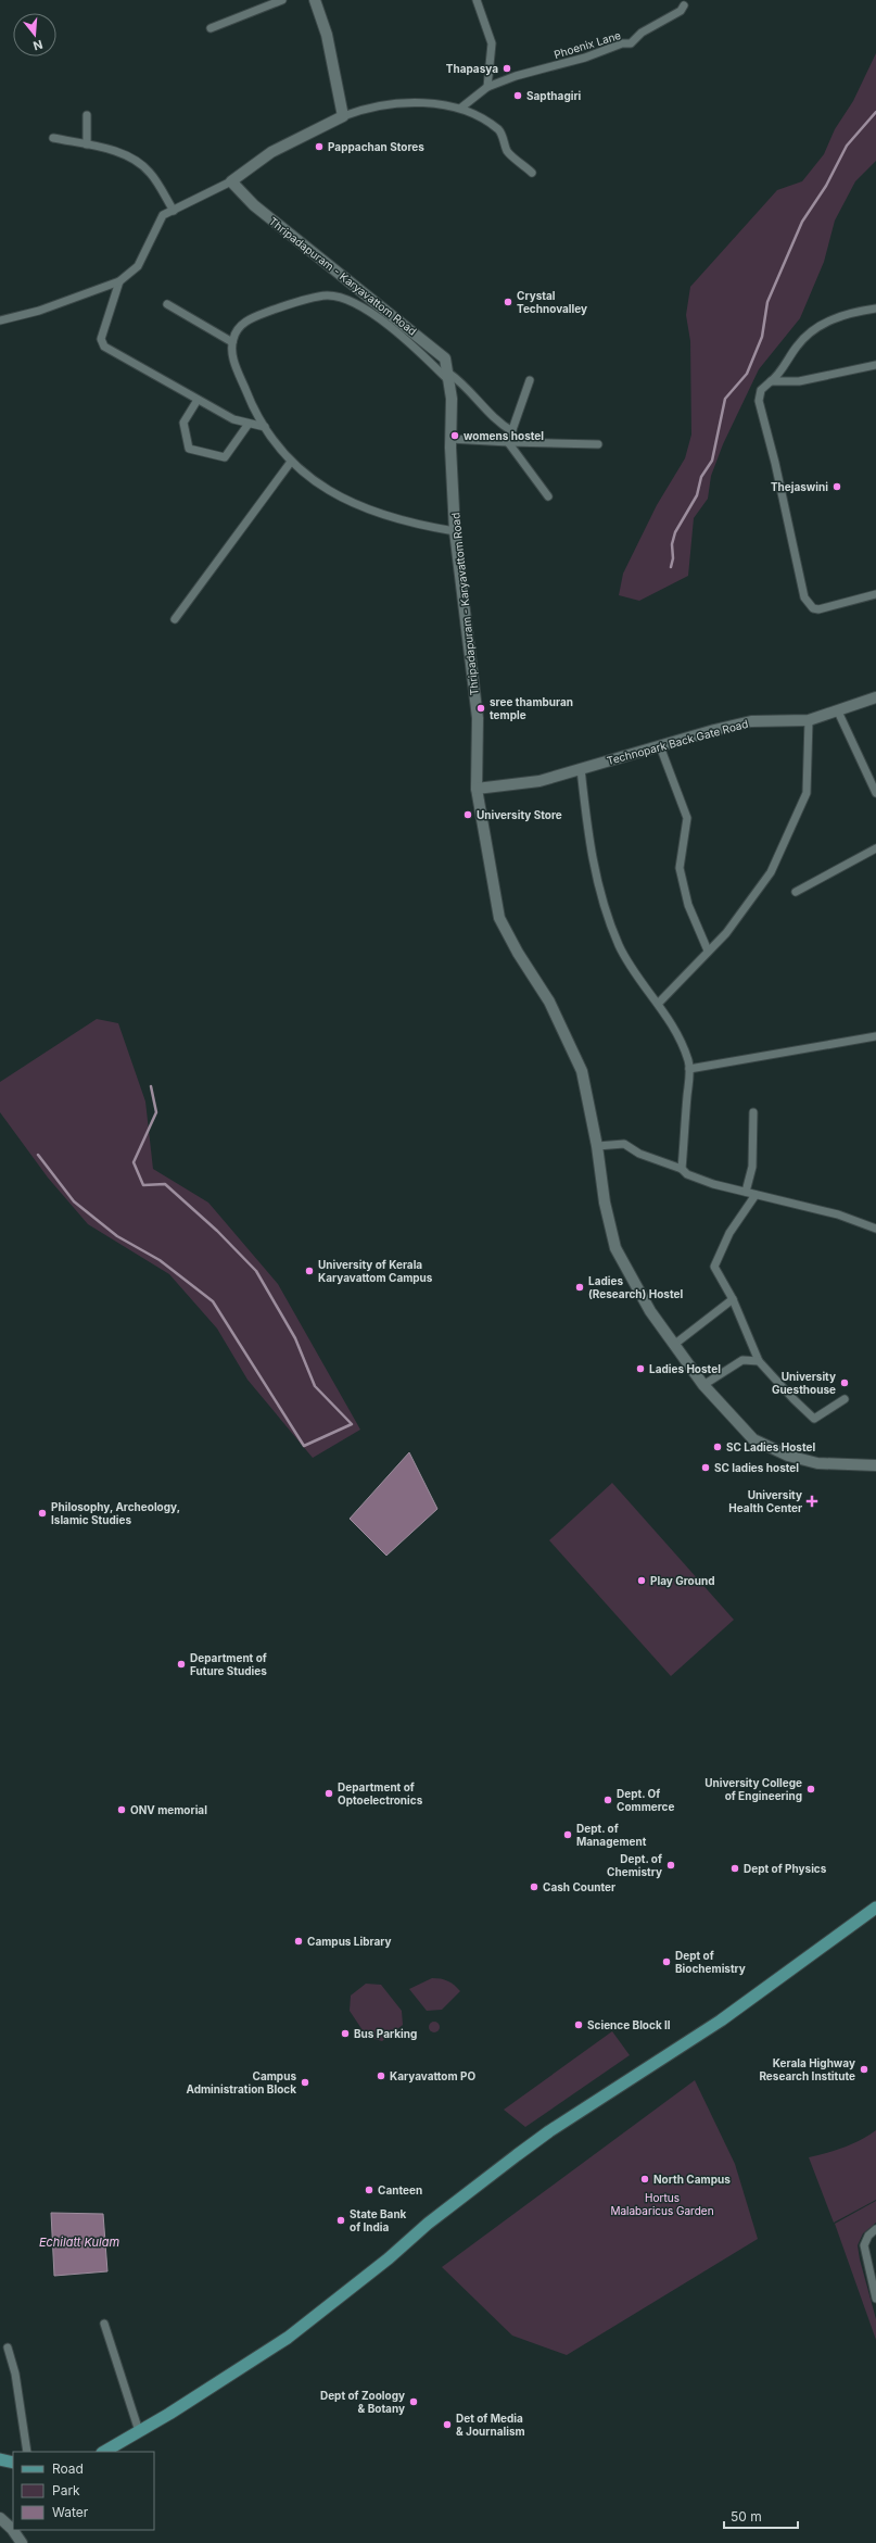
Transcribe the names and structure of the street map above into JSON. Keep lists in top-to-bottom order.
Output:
{
  "streets": {
    "main road": ["Thripadapuram - Karyavattom Road", "Technopark Back Gate Road"],
    "street": ["Phoenix Lane"]
  },
  "crossings": [
    ["Thripadapuram - Karyavattom Road", "Technopark Back Gate Road"]
  ],
  "water": ["Echilatt Kulam"],
  "parks": ["Hortus Malabaricus Garden"],
  "places": {
    "other": [
      "Thapasya",
      "Sapthagiri",
      "Pappachan Stores",
      "Crystal Technovalley",
      "womens hostel",
      "Thejaswini",
      "sree thamburan temple",
      "University Store",
      "University of Kerala Karyavattom Campus",
      "Ladies (Research) Hostel",
      "Ladies Hostel",
      "University Guesthouse",
      "SC Ladies Hostel",
      "SC ladies hostel",
      "Philosophy, Archeology, Islamic Studies",
      "Play Ground",
      "Department of Future Studies",
      "University College of Engineering",
      "Department of Optoelectronics",
      "Dept. Of Commerce",
      "ONV memorial",
      "Dept. of Management",
      "Dept. of Chemistry",
      "Dept of Physics",
      "Cash Counter",
      "Campus Library",
      "Dept of Biochemistry",
      "Science Block II",
      "Bus Parking",
      "Kerala Highway Research Institute",
      "Karyavattom PO",
      "Campus Administration Block",
      "North Campus",
      "Canteen",
      "State Bank of India",
      "Dept of Zoology & Botany",
      "Det of Media & Journalism"
    ],
    "health": ["University Health Center"]
  },
  "legend": ["Road", "Park", "Water"],
  "scale_bar": "50 m",
  "north": "bottom"
}
